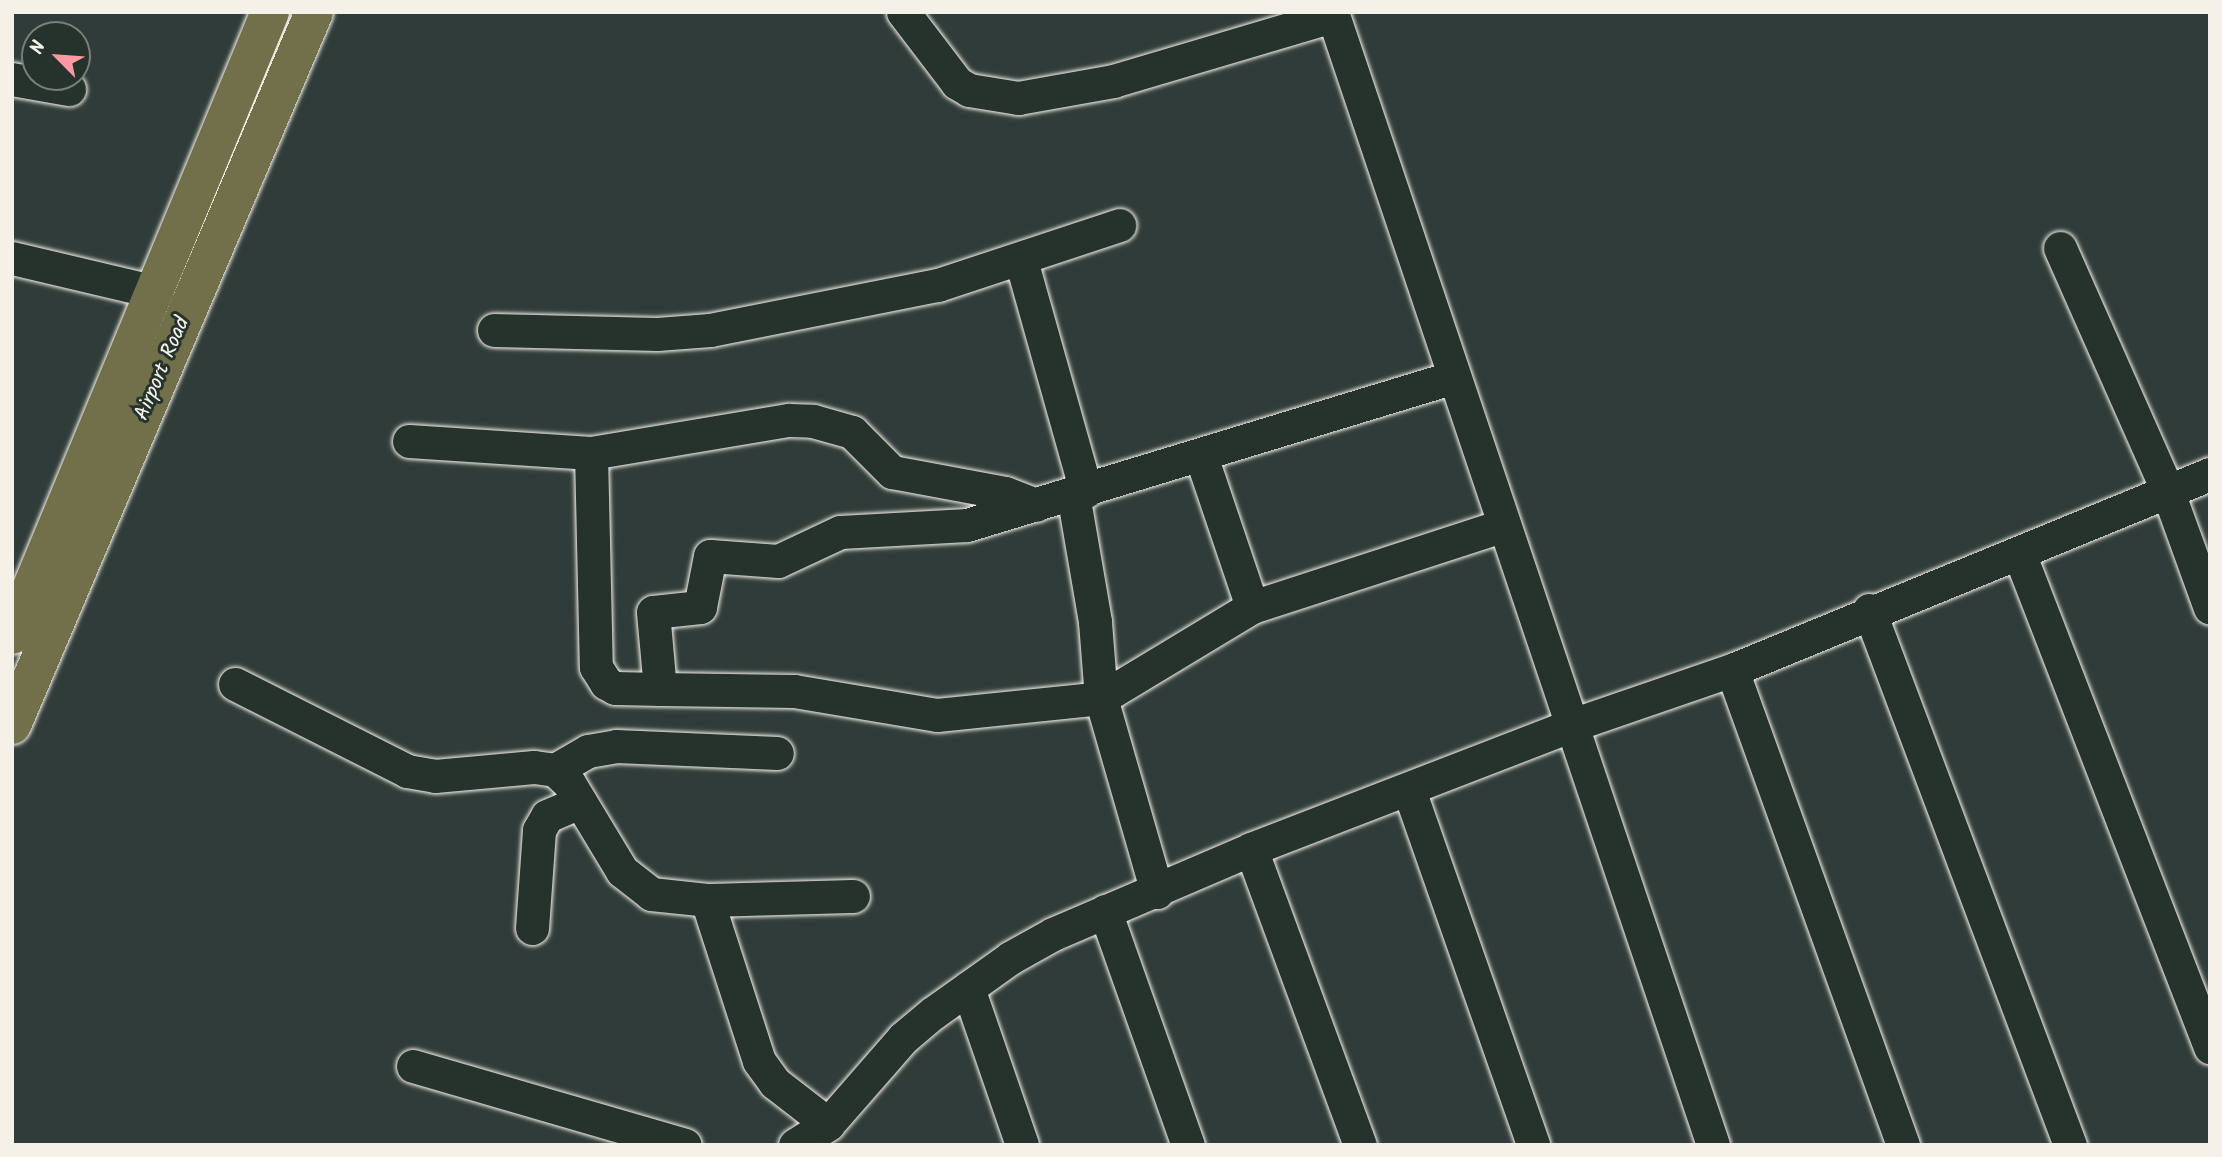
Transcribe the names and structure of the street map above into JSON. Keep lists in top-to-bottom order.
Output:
{
  "streets": {
    "main road": ["Airport Road"]
  },
  "north": "top left"
}
